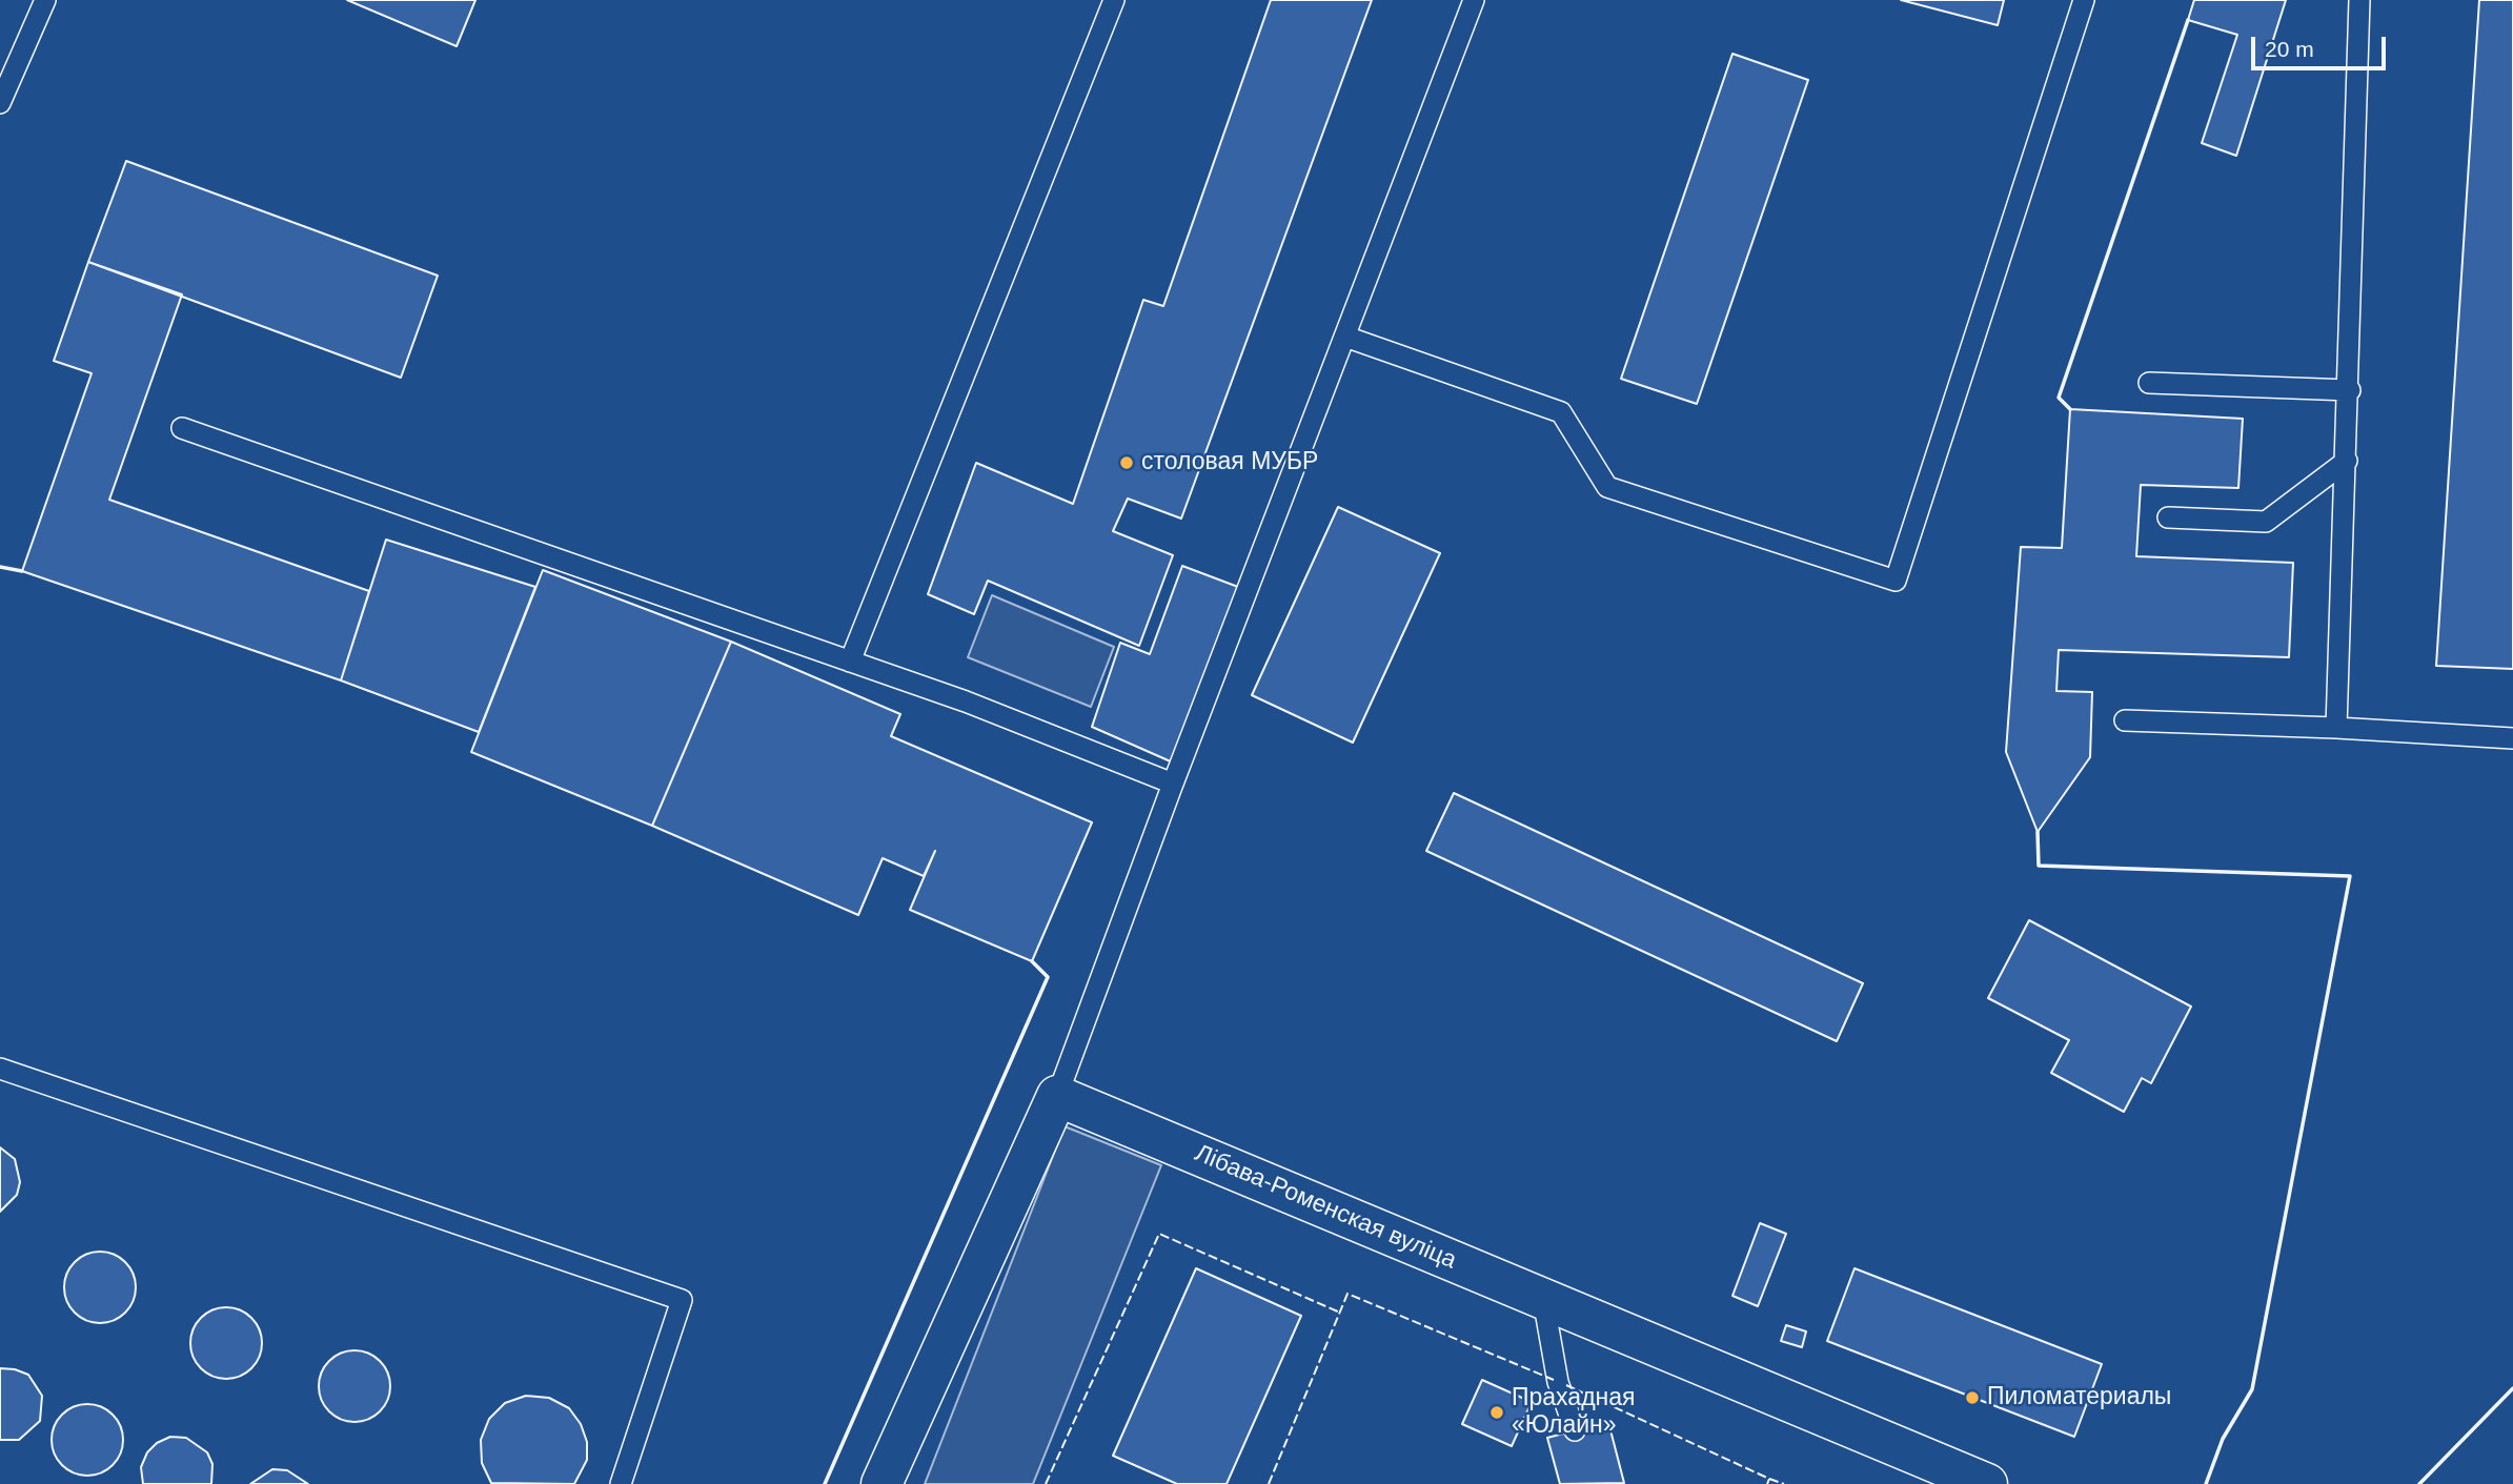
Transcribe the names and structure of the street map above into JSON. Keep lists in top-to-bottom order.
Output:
{
  "streets": {
    "street": ["Лібава-Роменская вуліца"]
  },
  "places": ["столовая МУБР", "Пиломатериалы", "Прахадная «Юлайн»"],
  "scale_bar": "20 m"
}
